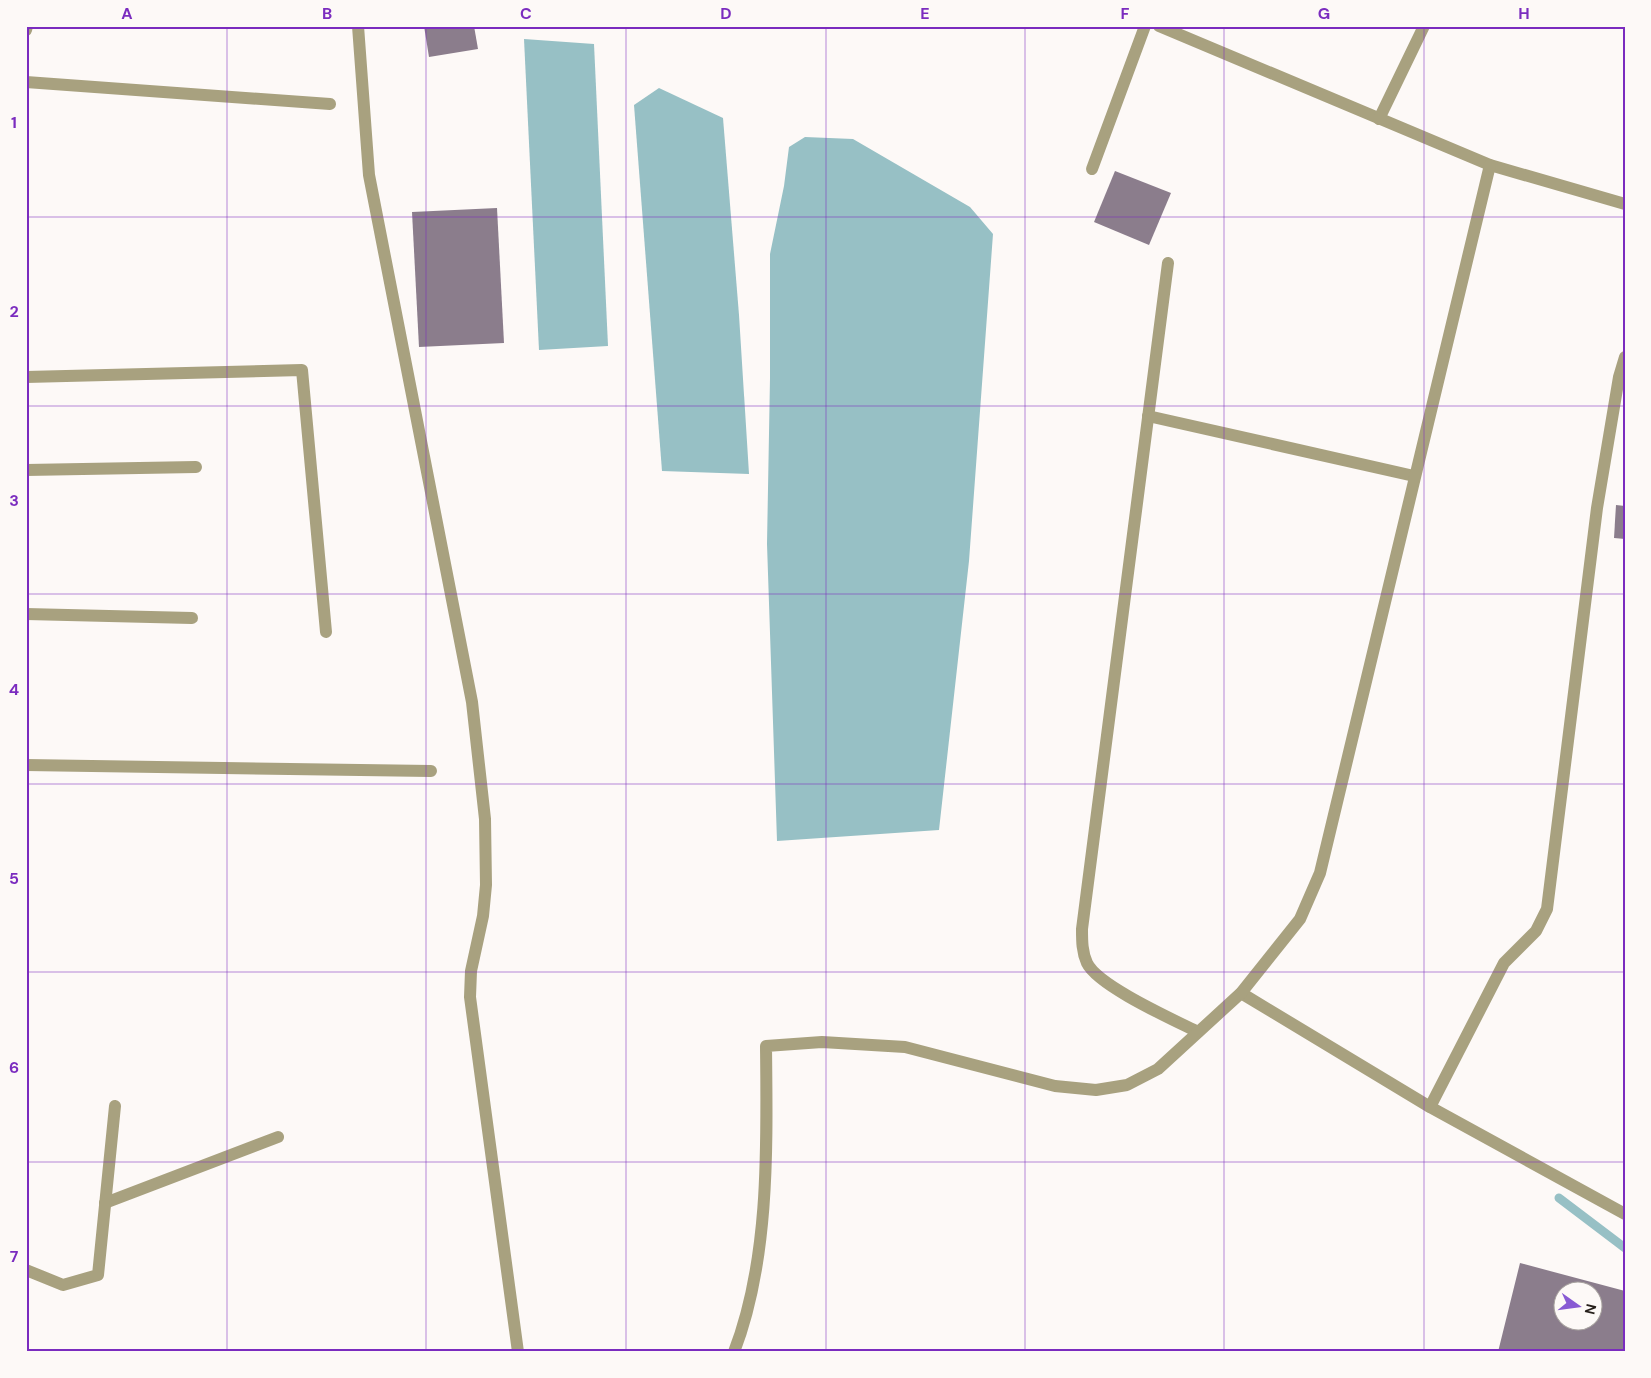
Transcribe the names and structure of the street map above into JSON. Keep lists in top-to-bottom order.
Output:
{
  "north": "right",
  "grid": {
    "columns": [
      "A",
      "B",
      "C",
      "D",
      "E",
      "F",
      "G",
      "H"
    ],
    "rows": [
      "1",
      "2",
      "3",
      "4",
      "5",
      "6",
      "7"
    ]
  }
}
